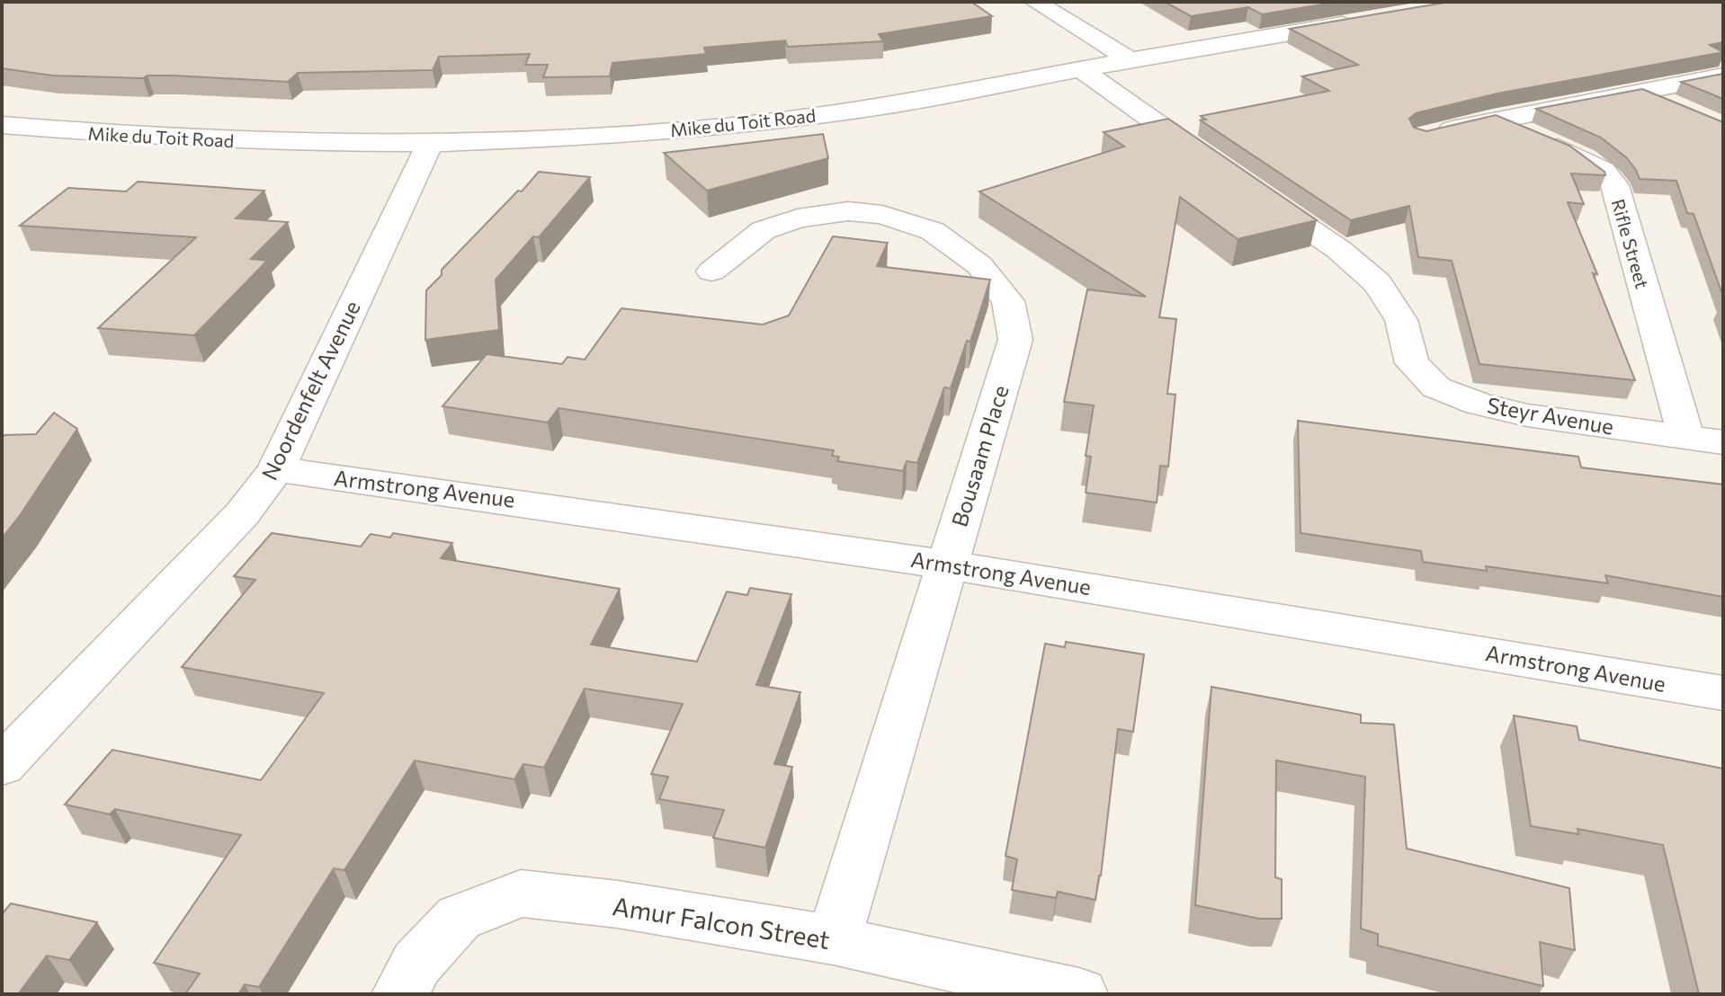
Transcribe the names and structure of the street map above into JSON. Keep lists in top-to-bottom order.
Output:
{
  "streets": {
    "street": [
      "Mike du Toit Road",
      "Rifle Street",
      "Noordenfelt Avenue",
      "Steyr Avenue",
      "Bousaam Place",
      "Armstrong Avenue",
      "Amur Falcon Street"
    ]
  },
  "crossings": [
    ["Mike du Toit Road", "Noordenfelt Avenue"],
    ["Mike du Toit Road", "Steyr Avenue"],
    ["Rifle Street", "Steyr Avenue"],
    ["Noordenfelt Avenue", "Armstrong Avenue"],
    ["Bousaam Place", "Armstrong Avenue"],
    ["Bousaam Place", "Amur Falcon Street"]
  ]
}
